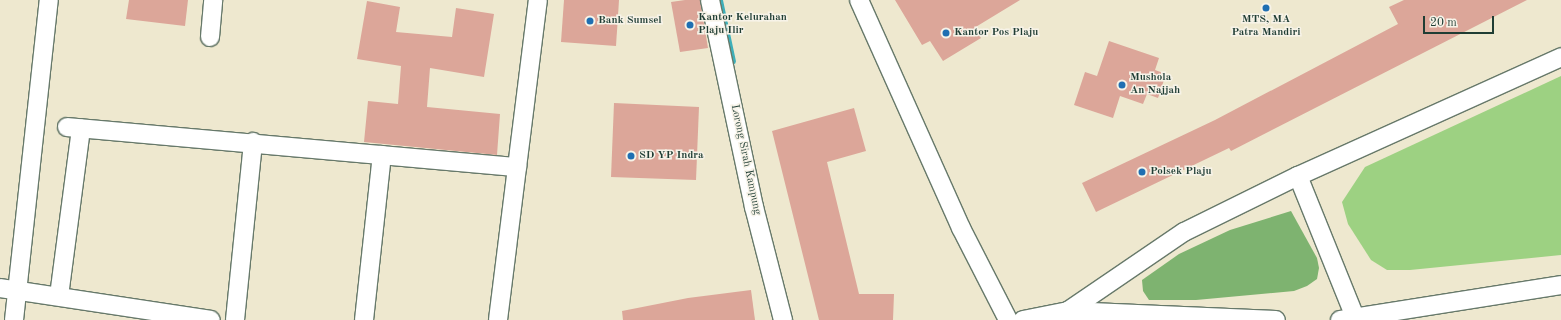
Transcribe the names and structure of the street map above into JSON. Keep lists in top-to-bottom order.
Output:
{
  "streets": {
    "street": ["Lorong Sirah Kampung"]
  },
  "places": [
    "MTS, MA Patra Mandiri",
    "Bank Sumsel",
    "Kantor Kelurahan Plaju Ilir",
    "Kantor Pos Plaju",
    "Mushola An Najjah",
    "SD YP Indra",
    "Polsek Plaju"
  ],
  "scale_bar": "20 m"
}
